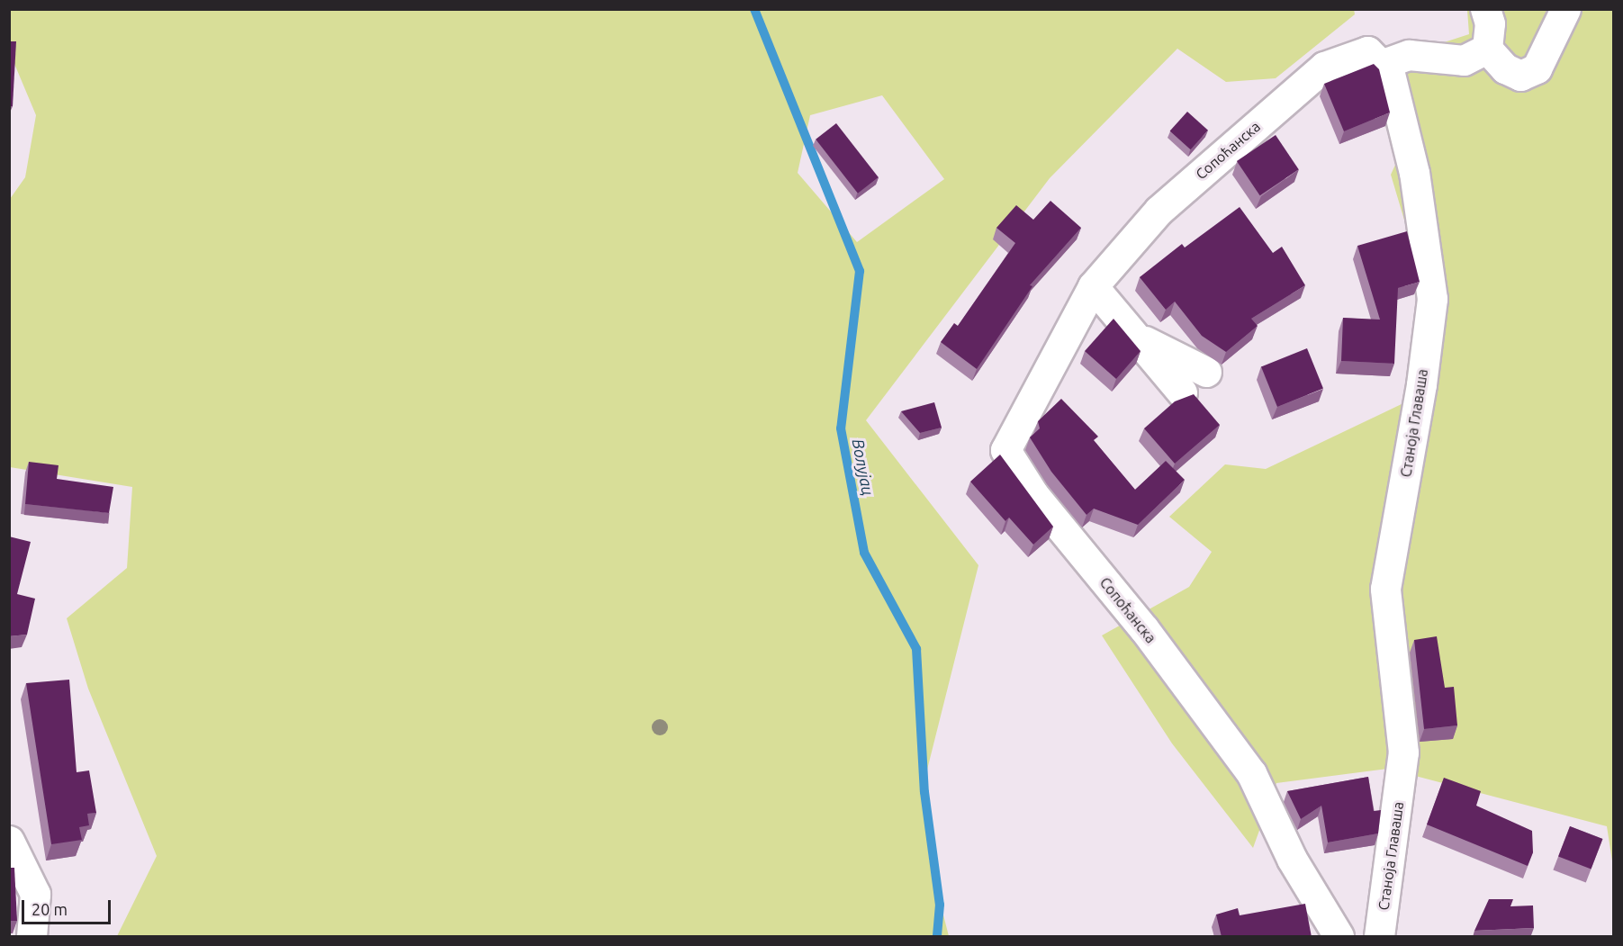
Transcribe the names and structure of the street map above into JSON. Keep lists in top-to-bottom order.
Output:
{
  "streets": {
    "street": ["Сопоћанска", "Станоја Главаша"]
  },
  "crossings": [
    ["Сопоћанска", "Станоја Главаша"]
  ],
  "water": ["Волујац"],
  "scale_bar": "20 m"
}
